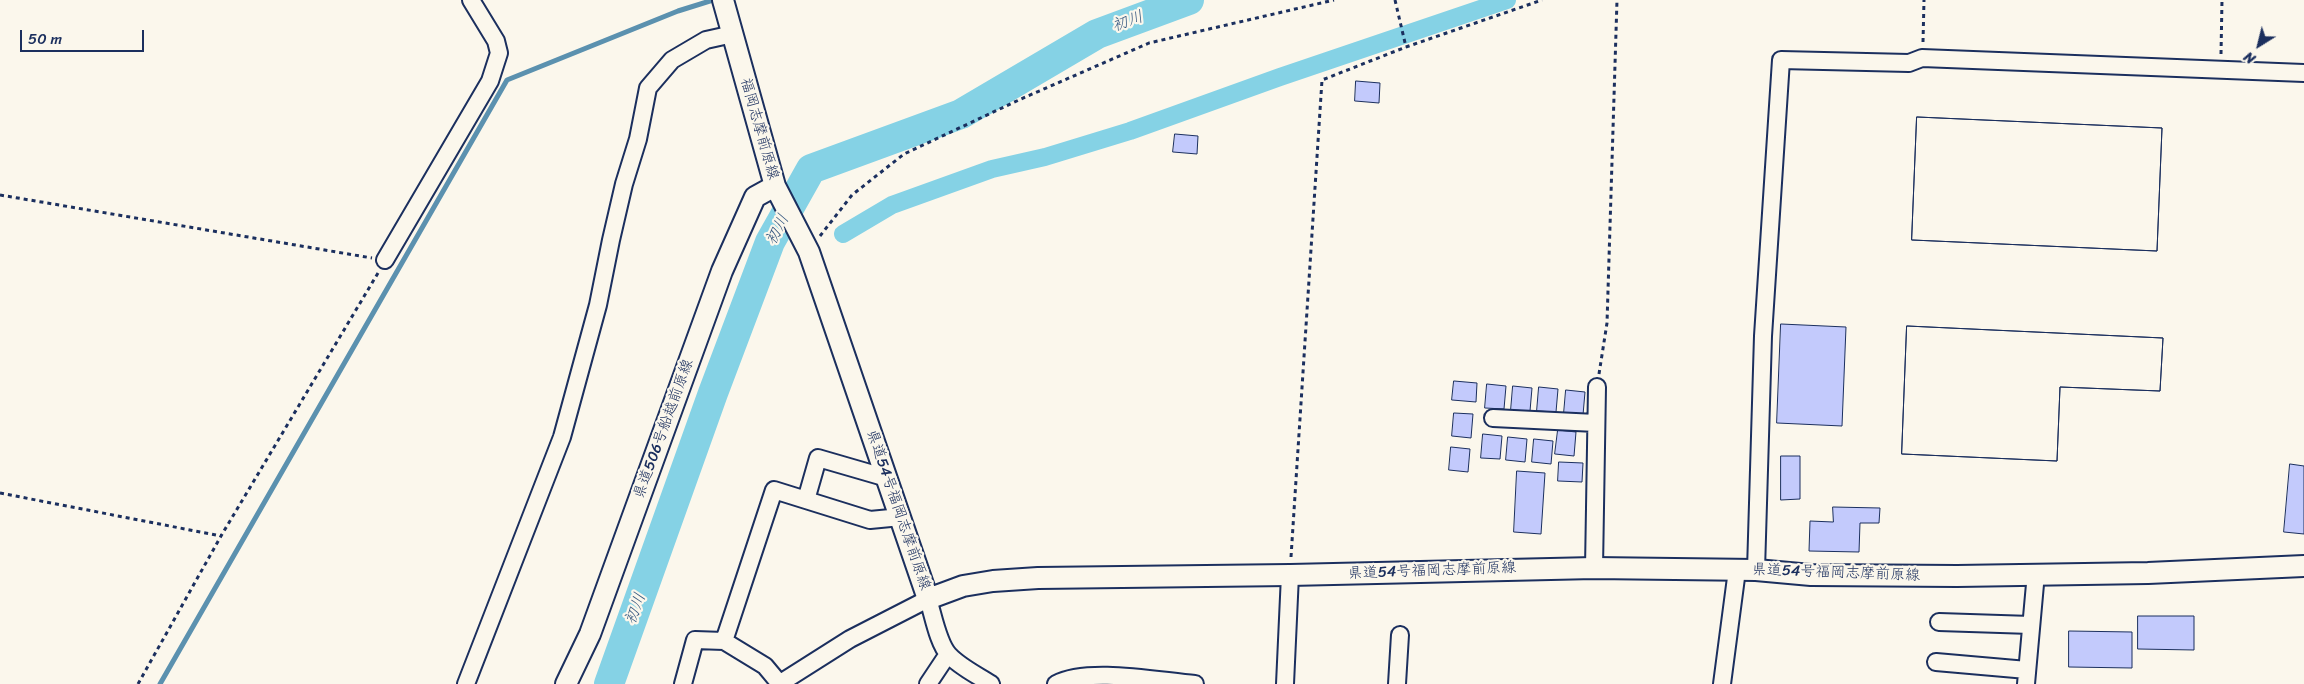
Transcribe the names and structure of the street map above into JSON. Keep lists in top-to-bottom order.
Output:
{
  "streets": {
    "main road": ["福岡志摩前原線", "県道506号船越前原線", "県道54号福岡志摩前原線"]
  },
  "crossings": [
    ["福岡志摩前原線", "県道506号船越前原線"],
    ["福岡志摩前原線", "県道54号福岡志摩前原線"]
  ],
  "water": ["初川"],
  "scale_bar": "50 m",
  "north": "bottom left"
}
